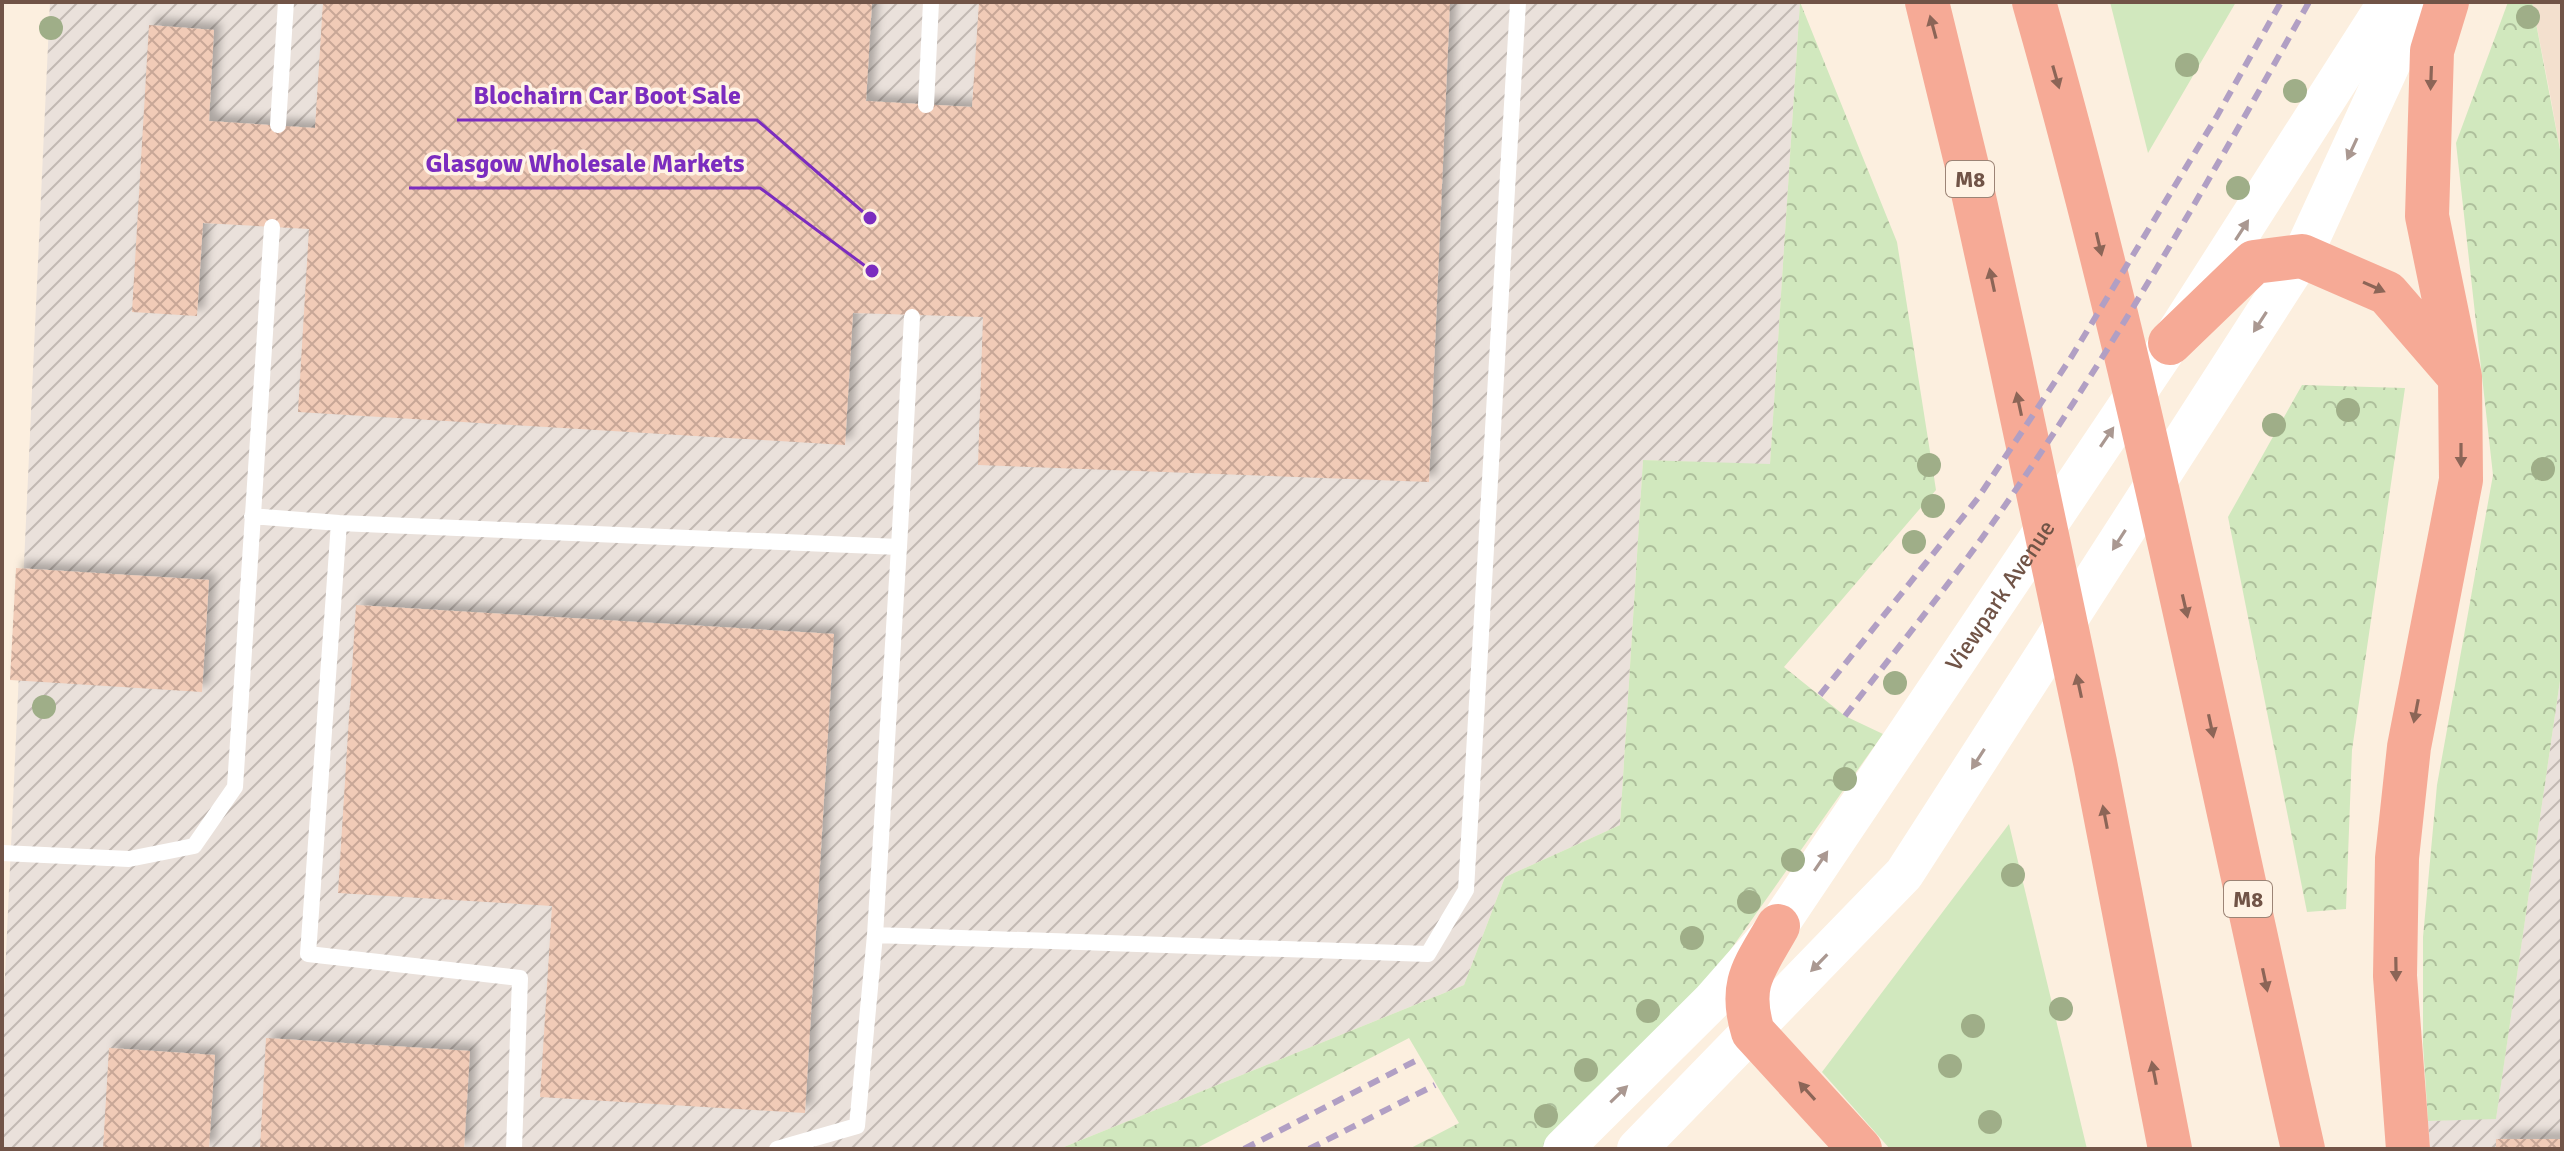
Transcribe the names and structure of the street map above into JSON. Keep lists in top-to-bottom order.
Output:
{
  "streets": {
    "highway": ["M8"],
    "street": ["Viewpark Avenue"]
  },
  "places": ["Blochairn Car Boot Sale", "Glasgow Wholesale Markets"]
}
